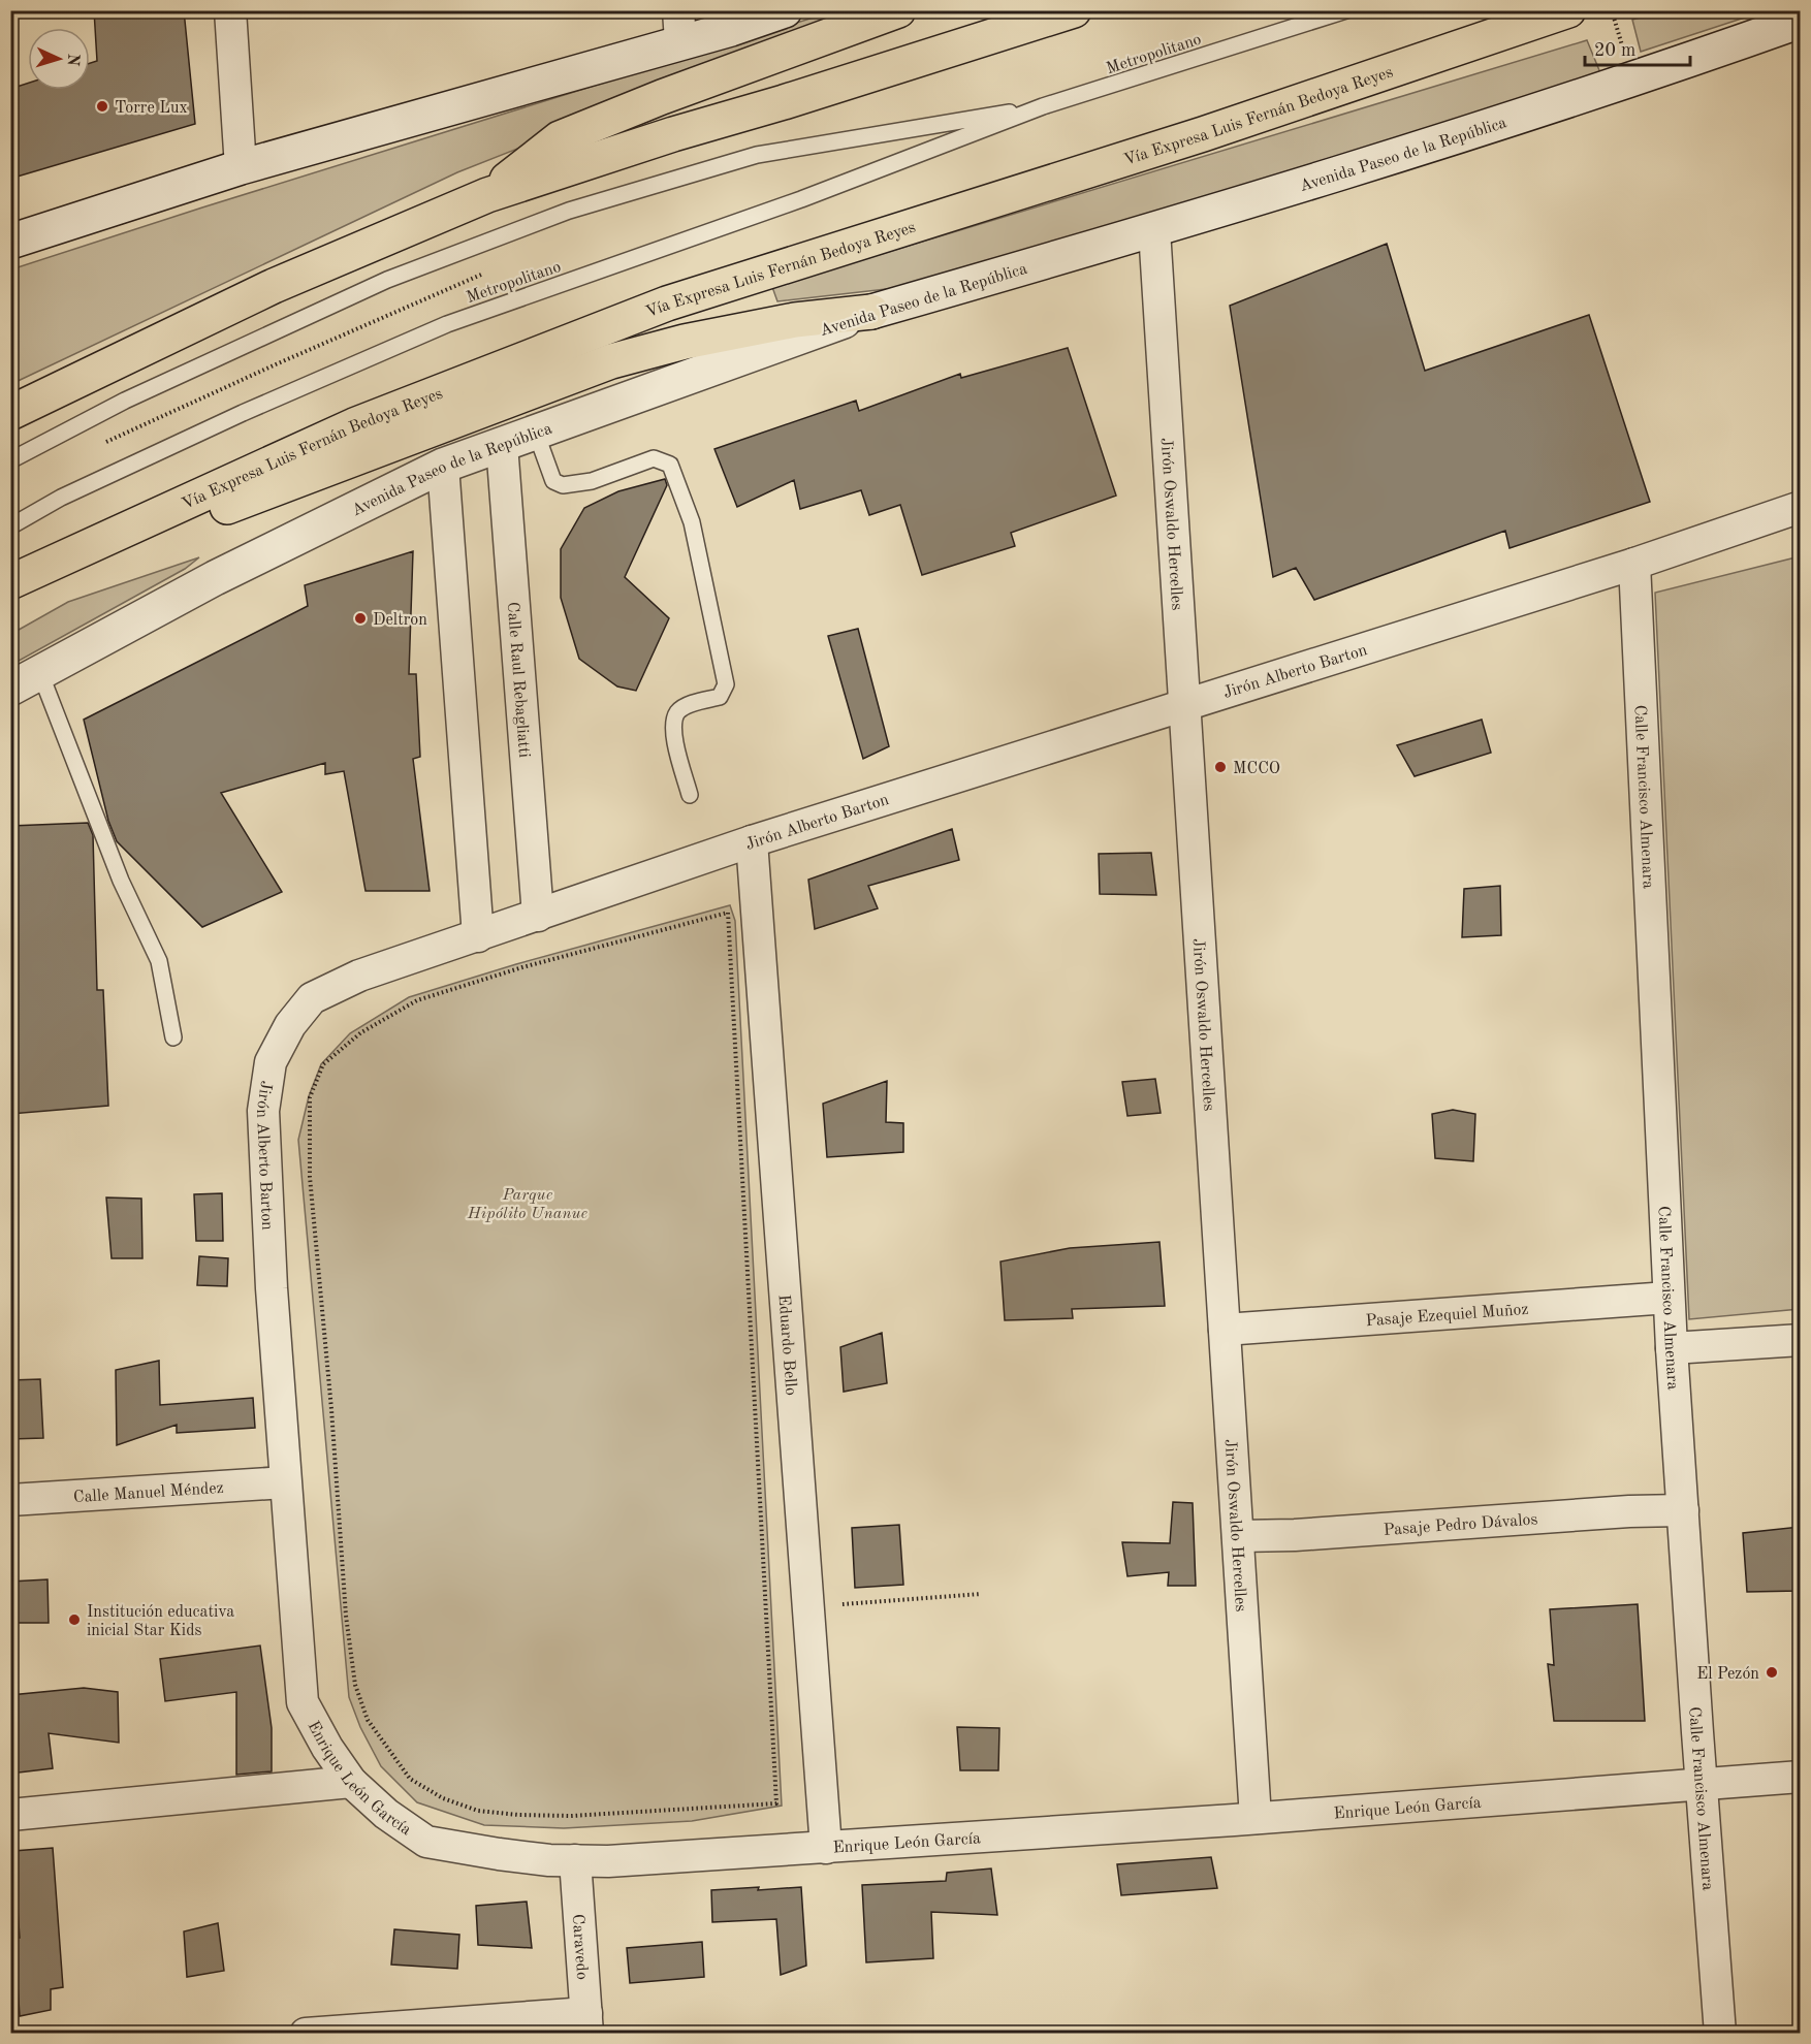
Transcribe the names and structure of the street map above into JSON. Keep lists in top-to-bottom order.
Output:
{
  "streets": {
    "highway": ["Vía Expresa Luis Fernán Bedoya Reyes"],
    "main road": ["Avenida Paseo de la República"],
    "street": [
      "Jirón Oswaldo Hercelles",
      "Jirón Alberto Barton",
      "Calle Raul Rebagliatti",
      "Calle Francisco Almenara",
      "Pasaje Ezequiel Muñoz",
      "Eduardo Bello",
      "Calle Manuel Méndez",
      "Pasaje Pedro Dávalos",
      "Enrique León García",
      "Caravedo"
    ],
    "lane": ["Metropolitano"]
  },
  "crossings": [
    ["Avenida Paseo de la República", "Jirón Oswaldo Hercelles"],
    ["Avenida Paseo de la República", "Calle Raul Rebagliatti"],
    ["Jirón Oswaldo Hercelles", "Jirón Alberto Barton"],
    ["Jirón Oswaldo Hercelles", "Pasaje Ezequiel Muñoz"],
    ["Jirón Oswaldo Hercelles", "Pasaje Pedro Dávalos"],
    ["Jirón Oswaldo Hercelles", "Enrique León García"],
    ["Jirón Alberto Barton", "Calle Raul Rebagliatti"],
    ["Jirón Alberto Barton", "Calle Francisco Almenara"],
    ["Jirón Alberto Barton", "Eduardo Bello"],
    ["Jirón Alberto Barton", "Calle Manuel Méndez"],
    ["Jirón Alberto Barton", "Enrique León García"],
    ["Calle Francisco Almenara", "Pasaje Ezequiel Muñoz"],
    ["Calle Francisco Almenara", "Pasaje Pedro Dávalos"],
    ["Calle Francisco Almenara", "Enrique León García"],
    ["Eduardo Bello", "Enrique León García"],
    ["Calle Manuel Méndez", "Enrique León García"],
    ["Enrique León García", "Caravedo"]
  ],
  "parks": ["Parque Hipólito Unanue"],
  "places": [
    "Torre Lux",
    "Deltron",
    "MCCO",
    "Institución educativa inicial Star Kids",
    "El Pezón"
  ],
  "scale_bar": "20 m",
  "north": "right"
}
